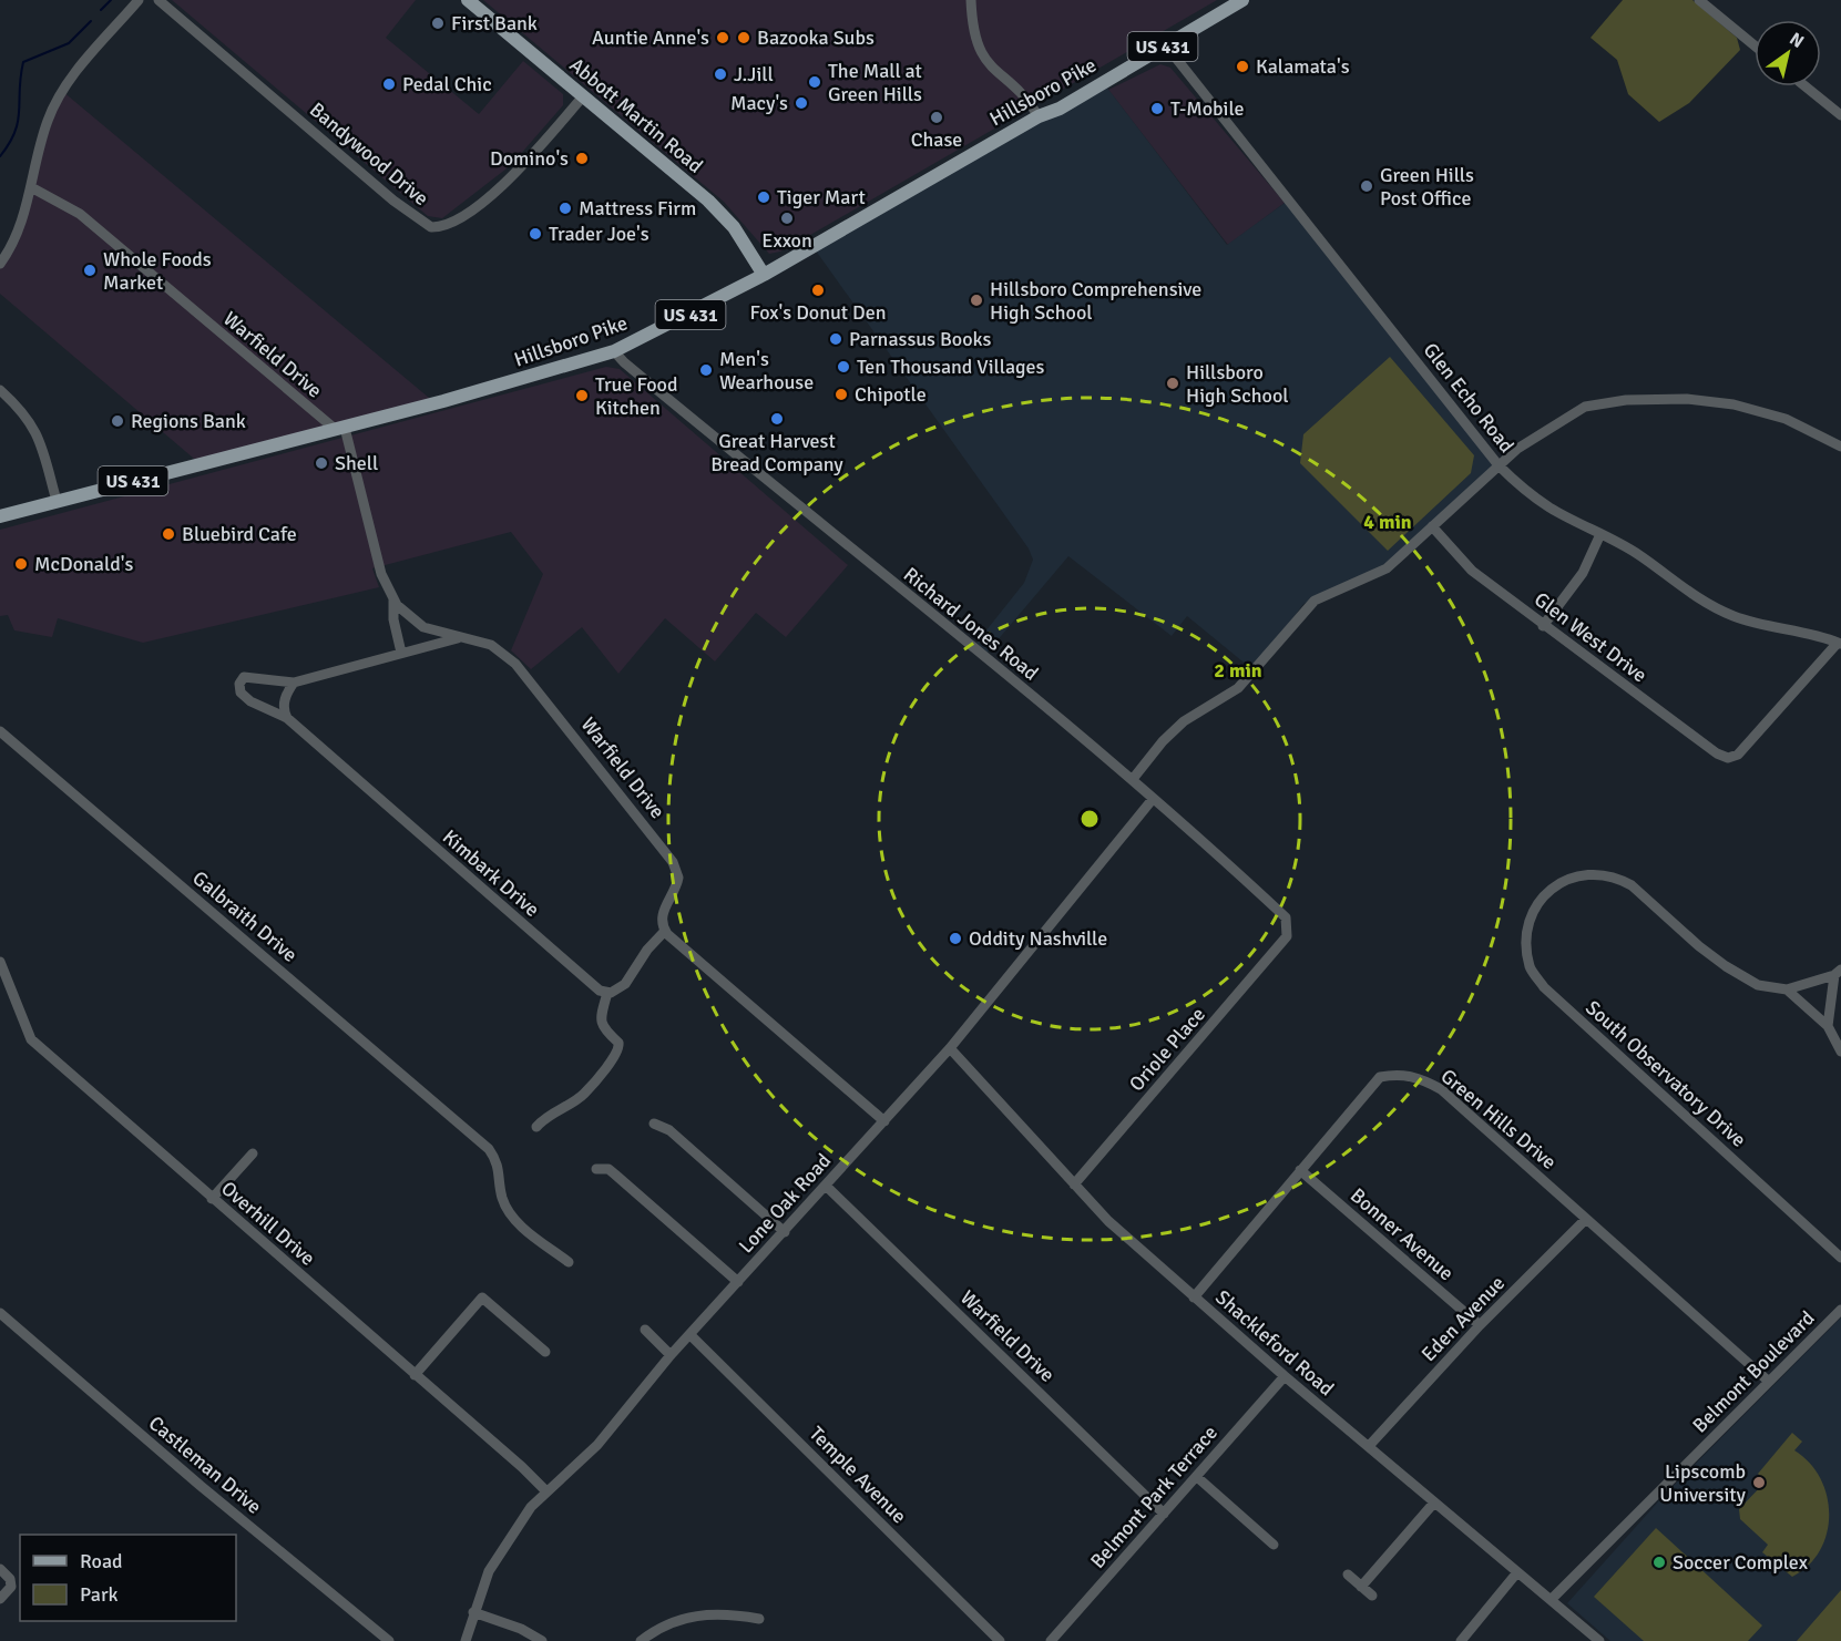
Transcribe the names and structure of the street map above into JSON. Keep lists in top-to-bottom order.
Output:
{
  "streets": {
    "main road": ["US 431", "Hillsboro Pike", "Abbott Martin Road"],
    "street": [
      "Bandywood Drive",
      "Warfield Drive",
      "Glen Echo Road",
      "Richard Jones Road",
      "Glen West Drive",
      "Kimbark Drive",
      "Galbraith Drive",
      "Oriole Place",
      "South Observatory Drive",
      "Green Hills Drive",
      "Lone Oak Road",
      "Overhill Drive",
      "Bonner Avenue",
      "Eden Avenue",
      "Shackleford Road",
      "Belmont Boulevard",
      "Castleman Drive",
      "Temple Avenue",
      "Belmont Park Terrace"
    ]
  },
  "crossings": [
    ["Hillsboro Pike", "Abbott Martin Road"],
    ["Hillsboro Pike", "Warfield Drive"],
    ["Hillsboro Pike", "Glen Echo Road"],
    ["Hillsboro Pike", "Richard Jones Road"],
    ["Abbott Martin Road", "Bandywood Drive"],
    ["Warfield Drive", "Kimbark Drive"],
    ["Warfield Drive", "Lone Oak Road"],
    ["Warfield Drive", "Belmont Park Terrace"],
    ["Glen Echo Road", "Glen West Drive"],
    ["Richard Jones Road", "Oriole Place"],
    ["Richard Jones Road", "Lone Oak Road"],
    ["Oriole Place", "Shackleford Road"],
    ["Green Hills Drive", "Bonner Avenue"],
    ["Green Hills Drive", "Eden Avenue"],
    ["Green Hills Drive", "Shackleford Road"],
    ["Green Hills Drive", "Belmont Boulevard"],
    ["Lone Oak Road", "Overhill Drive"],
    ["Lone Oak Road", "Shackleford Road"],
    ["Lone Oak Road", "Temple Avenue"],
    ["Bonner Avenue", "Eden Avenue"],
    ["Eden Avenue", "Shackleford Road"],
    ["Shackleford Road", "Belmont Boulevard"],
    ["Shackleford Road", "Belmont Park Terrace"]
  ],
  "places": [
    "First Bank",
    "Auntie Anne's",
    "Bazooka Subs",
    "Kalamata's",
    "J.Jill",
    "The Mall at Green Hills",
    "Pedal Chic",
    "Macy's",
    "T-Mobile",
    "Chase",
    "Domino's",
    "Green Hills Post Office",
    "Tiger Mart",
    "Mattress Firm",
    "Exxon",
    "Trader Joe's",
    "Whole Foods Market",
    "Fox's Donut Den",
    "Hillsboro Comprehensive High School",
    "Parnassus Books",
    "Ten Thousand Villages",
    "Men's Wearhouse",
    "Hillsboro High School",
    "Chipotle",
    "True Food Kitchen",
    "Great Harvest Bread Company",
    "Regions Bank",
    "Shell",
    "Bluebird Cafe",
    "McDonald's",
    "Oddity Nashville",
    "Lipscomb University",
    "Soccer Complex"
  ],
  "legend": ["Road", "Park"],
  "north": "top right",
  "rings": ["4 min", "2 min"]
}
